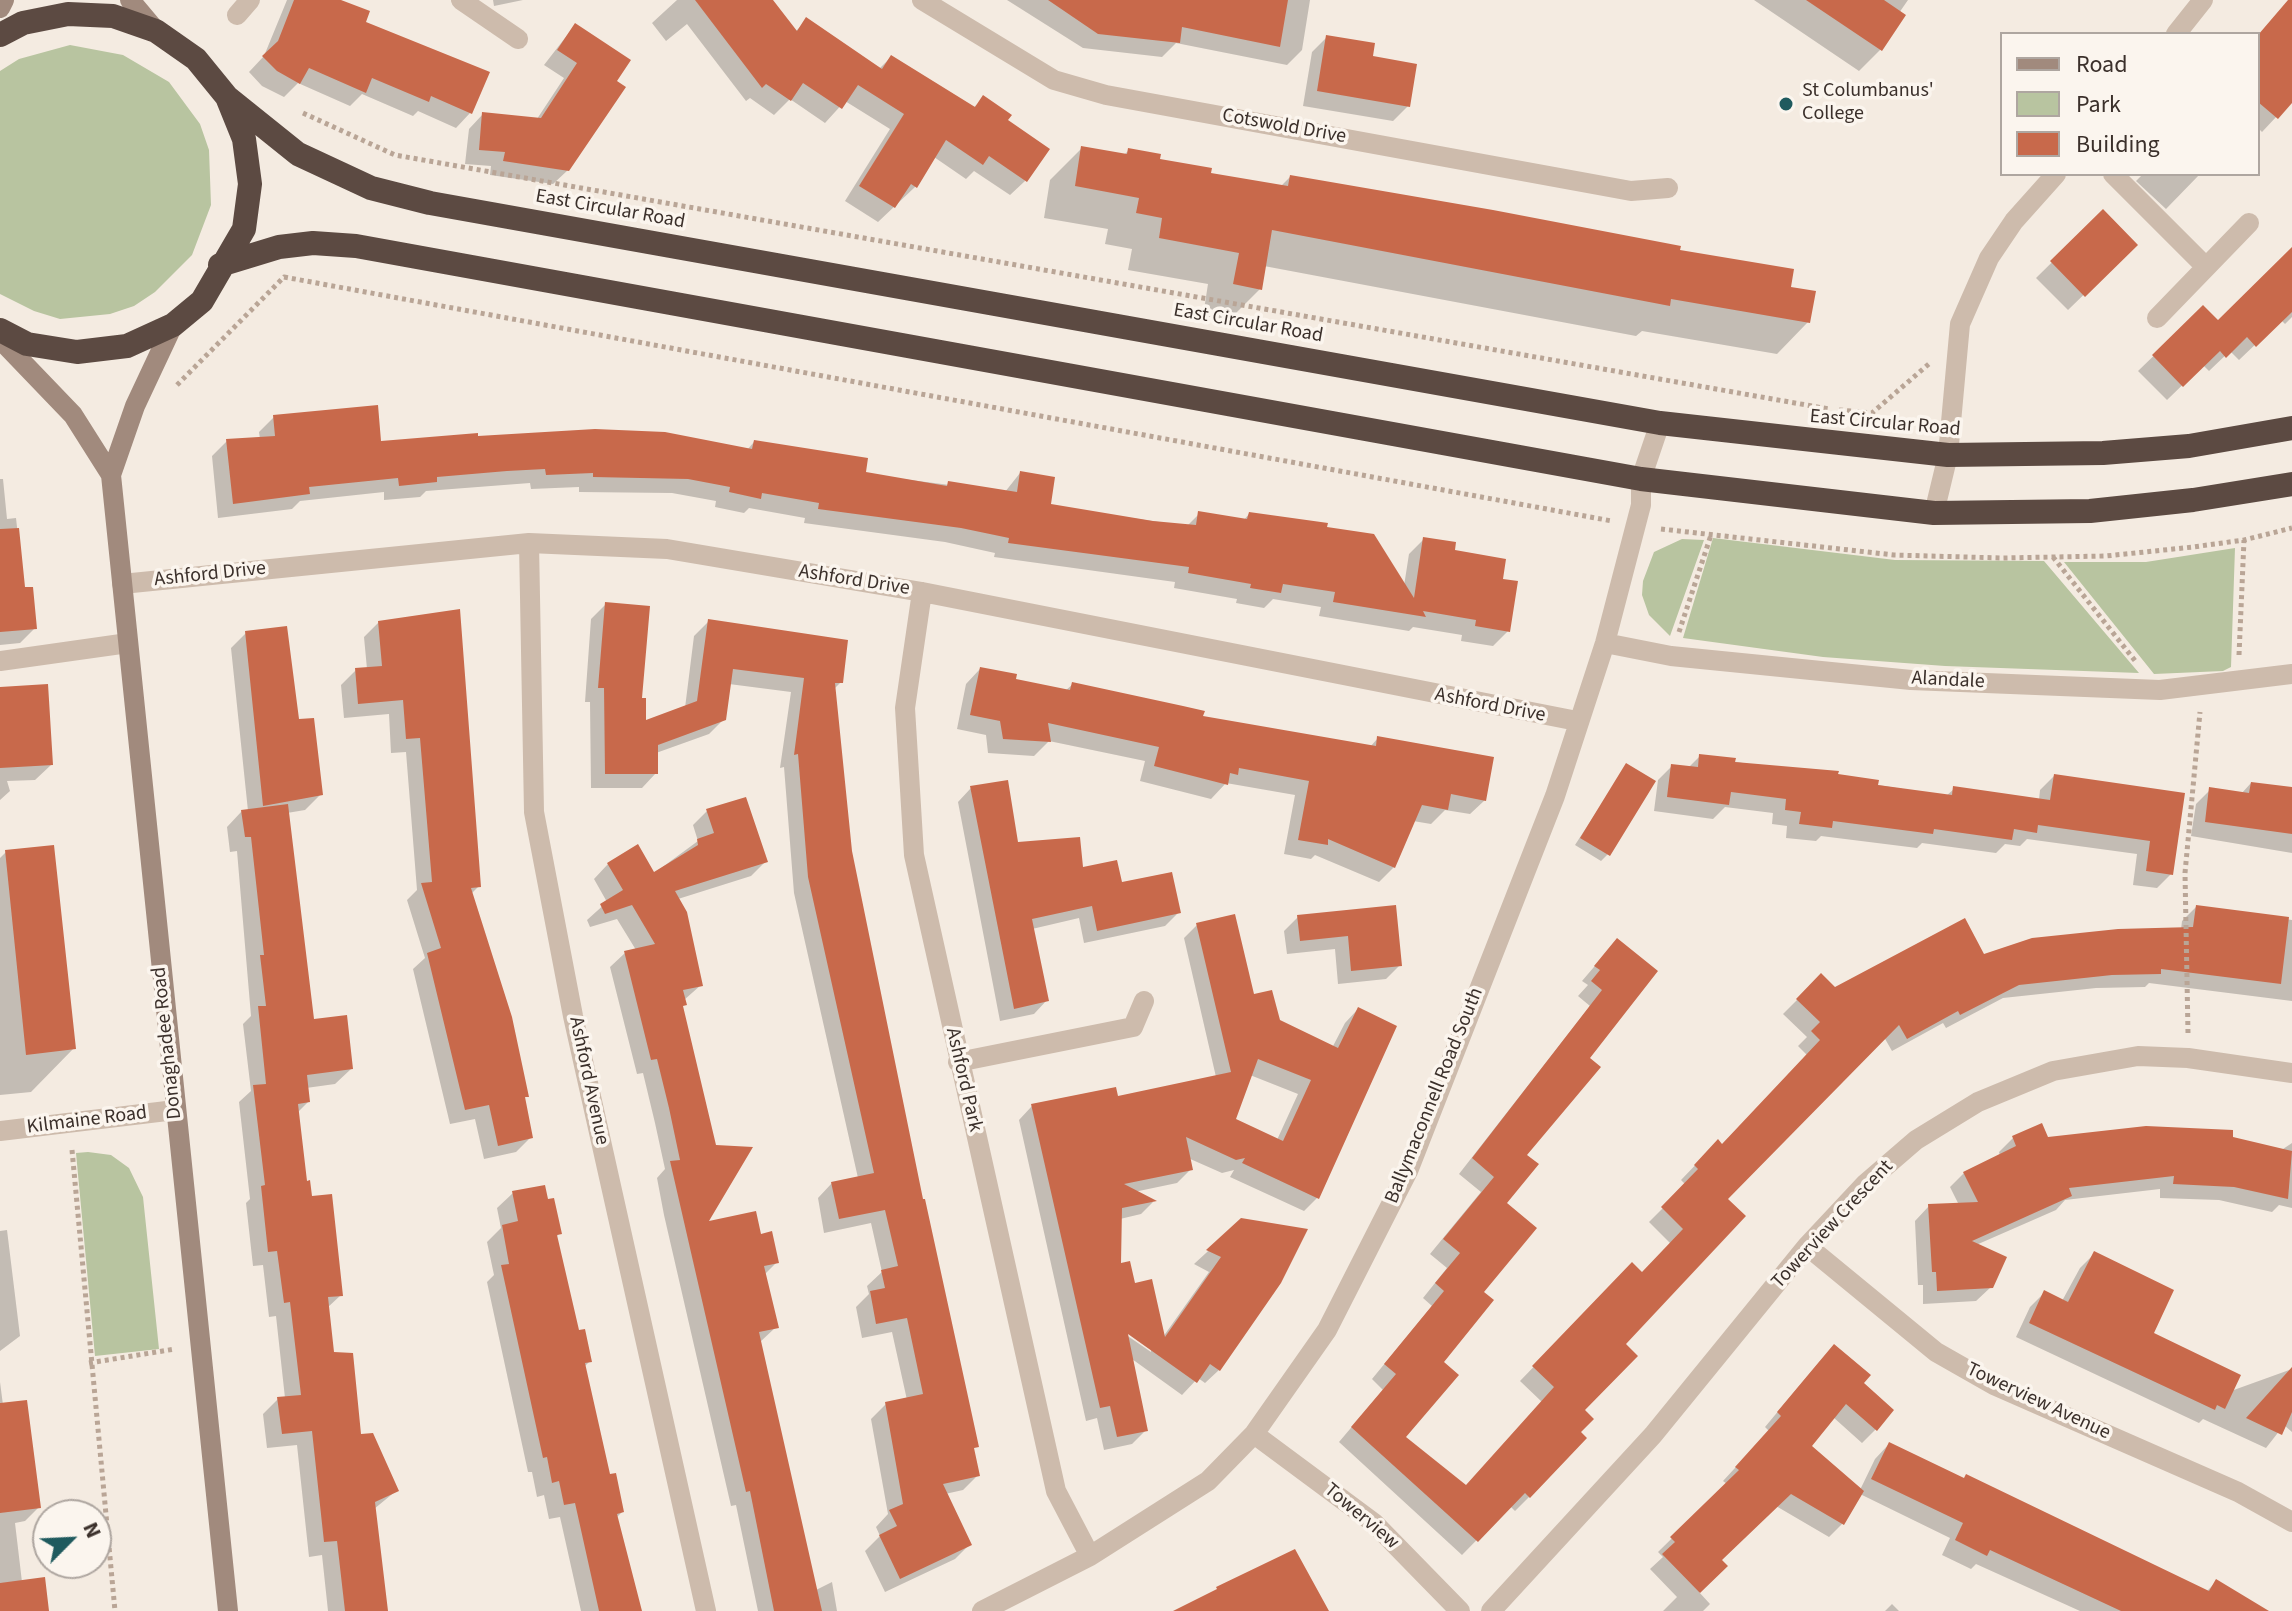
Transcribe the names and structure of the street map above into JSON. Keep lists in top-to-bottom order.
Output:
{
  "streets": {
    "highway": ["East Circular Road"],
    "main road": ["Donaghadee Road"],
    "street": [
      "Cotswold Drive",
      "Ashford Drive",
      "Alandale",
      "Ashford Park",
      "Ashford Avenue",
      "Ballymaconnell Road South",
      "Kilmaine Road",
      "Towerview Crescent",
      "Towerview Avenue",
      "Towerview"
    ]
  },
  "crossings": [
    ["East Circular Road", "Ballymaconnell Road South"],
    ["Ashford Drive", "Donaghadee Road"],
    ["Ashford Drive", "Ashford Park"],
    ["Ashford Drive", "Ashford Avenue"],
    ["Ashford Drive", "Ballymaconnell Road South"],
    ["Alandale", "Ballymaconnell Road South"],
    ["Donaghadee Road", "Kilmaine Road"],
    ["Ashford Park", "Ballymaconnell Road South"],
    ["Ballymaconnell Road South", "Towerview"],
    ["Towerview Crescent", "Towerview Avenue"]
  ],
  "places": ["St Columbanus' College"],
  "legend": ["Road", "Park", "Building"],
  "north": "top right"
}
